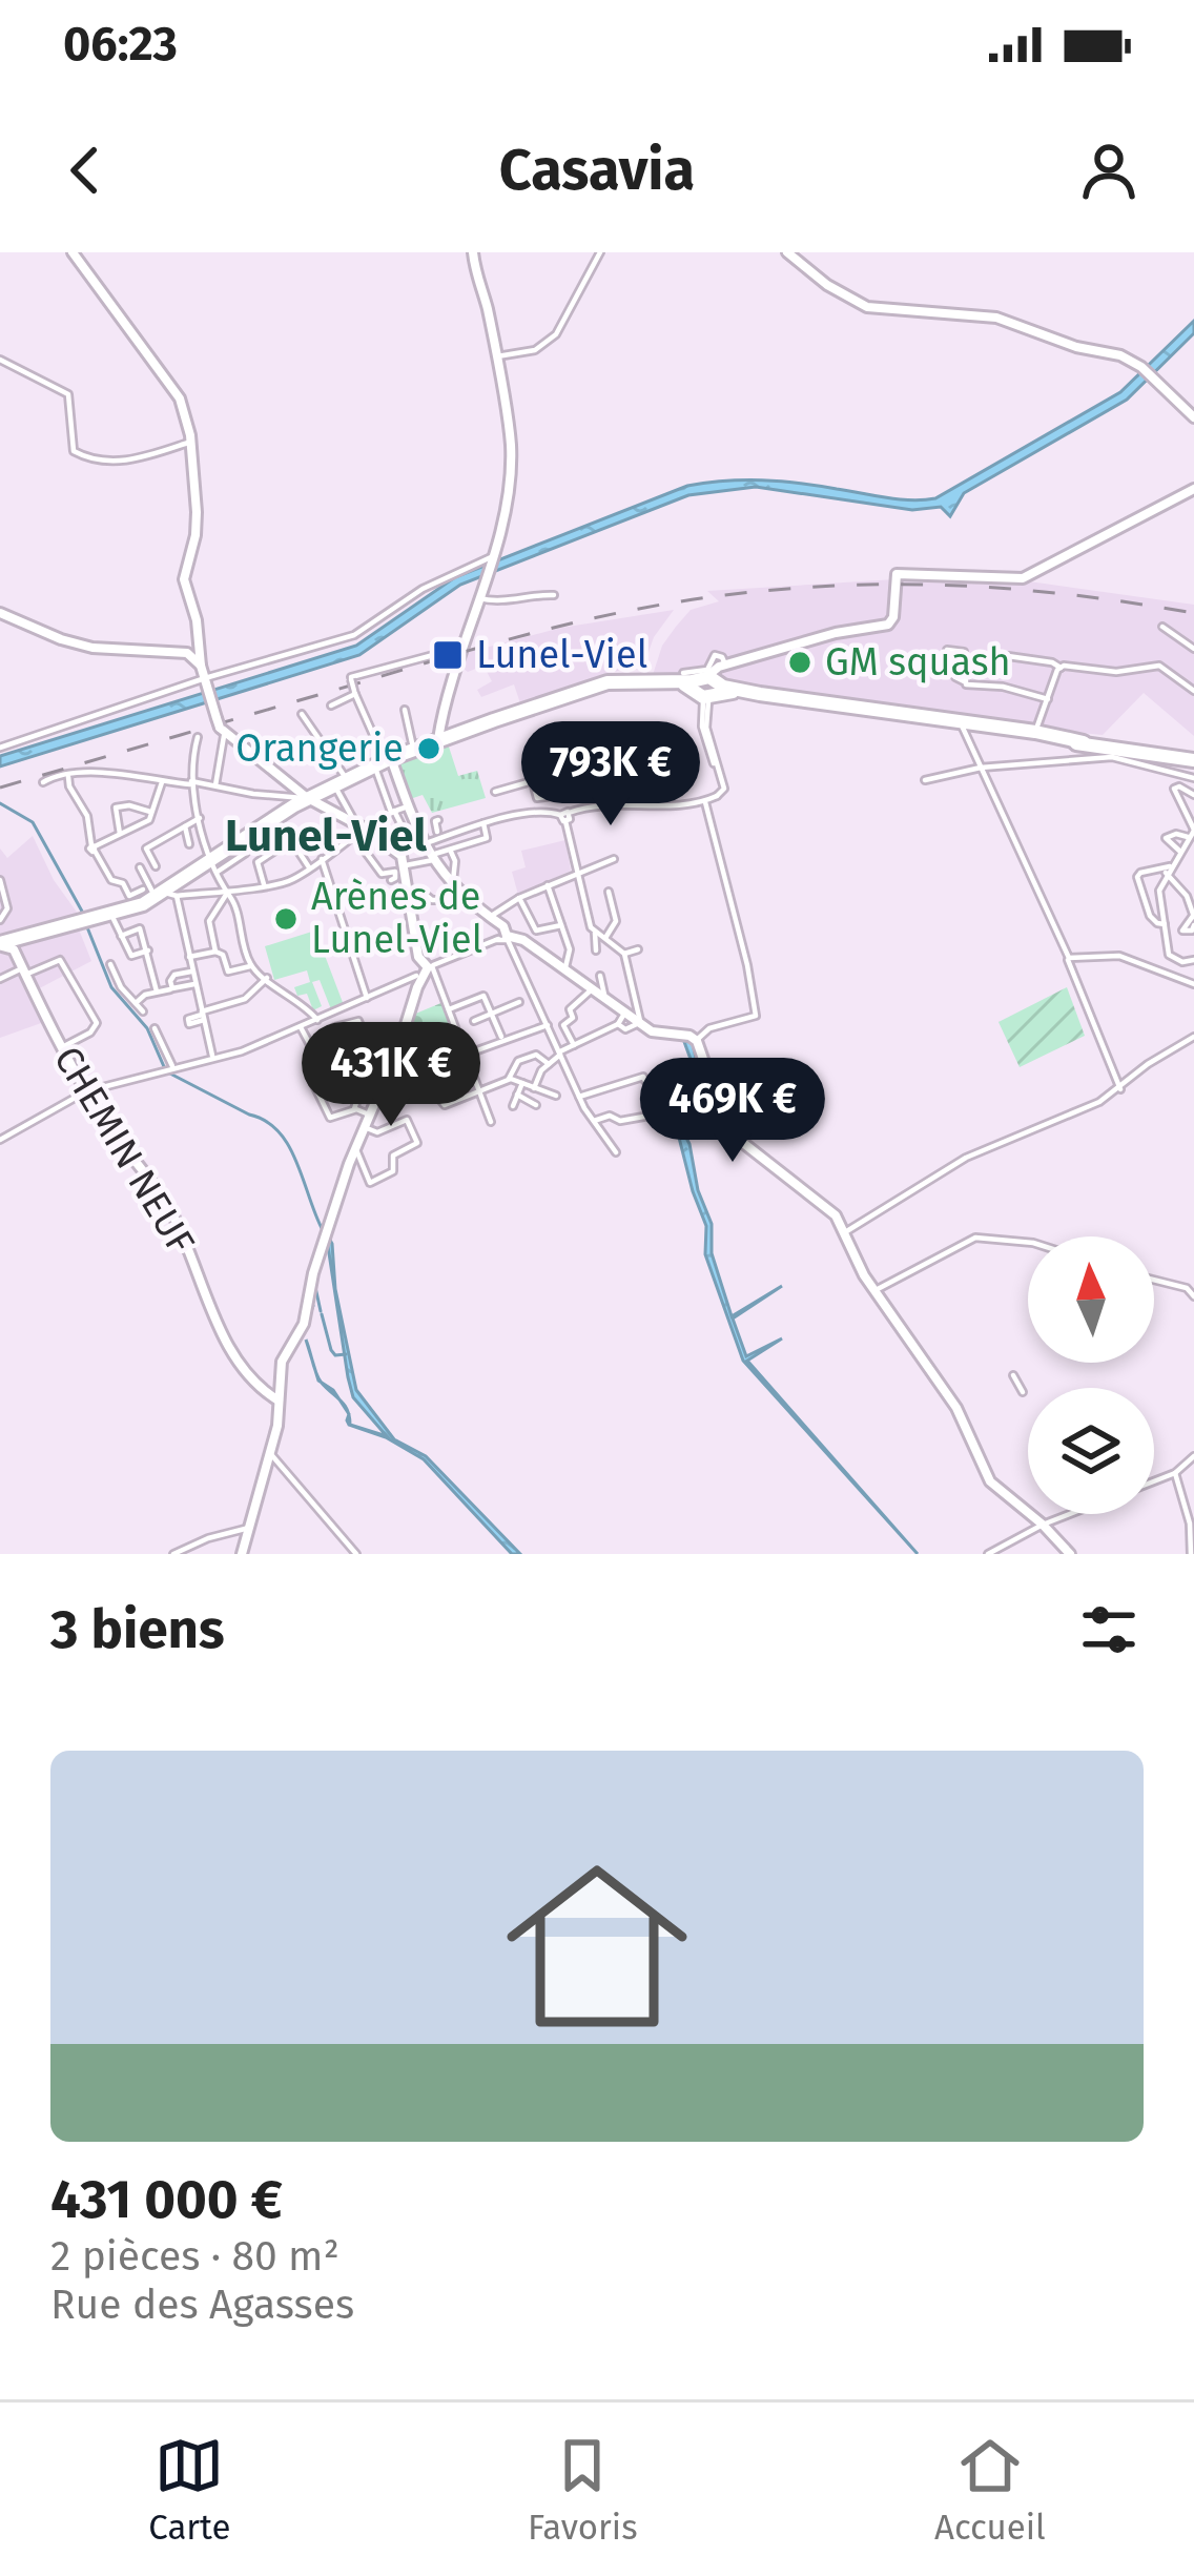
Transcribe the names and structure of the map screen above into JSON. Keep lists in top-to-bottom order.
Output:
{
  "streets": {
    "street": ["CHEMIN NEUF"]
  },
  "districts": ["Lunel-Viel"],
  "places": {
    "transit": ["Lunel-Viel"],
    "other": ["GM squash", "Orangerie", "Arènes de Lunel-Viel"]
  },
  "north": "top",
  "page": {
    "status": "06:23",
    "header": "Casavia",
    "price": ["793K €", "431K €", "469K €"],
    "heading": "3 biens",
    "list": [
      {
        "name": "431 000 €",
        "note": "2 pièces · 80 m² · Rue des Agasses"
      }
    ],
    "tabs": ["Carte", "Favoris", "Accueil"]
  }
}
